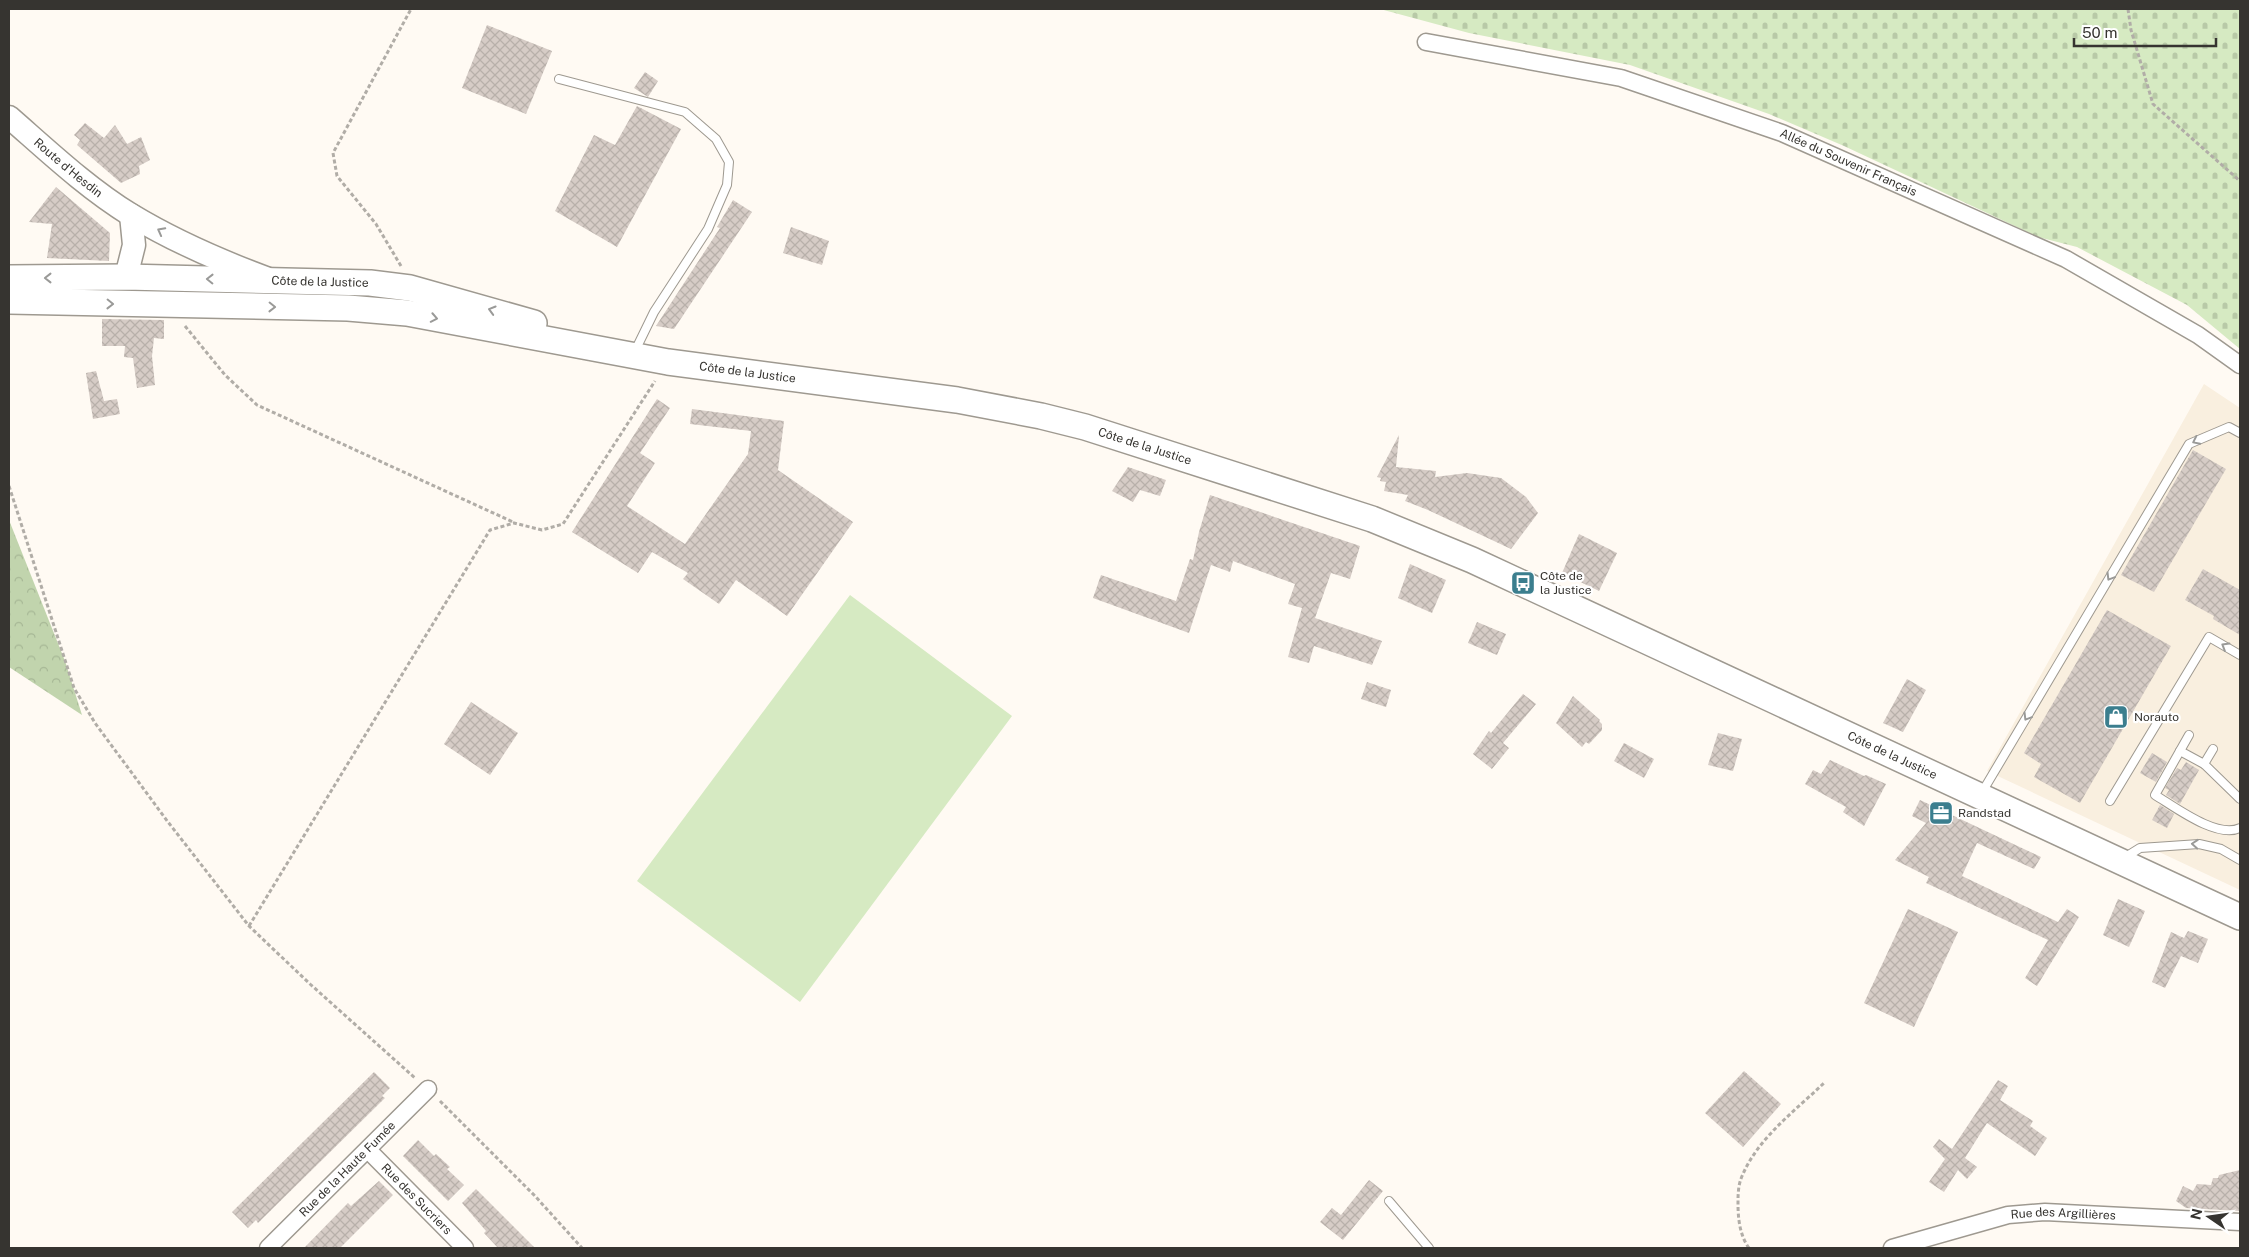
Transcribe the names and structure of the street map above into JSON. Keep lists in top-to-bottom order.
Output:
{
  "streets": {
    "main road": ["Route d'Hesdin", "Côte de la Justice"],
    "street": [
      "Allée du Souvenir Français",
      "Rue de la Haute Fumée",
      "Rue des Sucriers",
      "Rue des Argillières"
    ]
  },
  "crossings": [
    ["Route d'Hesdin", "Côte de la Justice"],
    ["Rue de la Haute Fumée", "Rue des Sucriers"]
  ],
  "one_way": ["Route d'Hesdin"],
  "places": {
    "bus stop": ["Côte de la Justice"],
    "shop": ["Norauto"],
    "office": ["Randstad"]
  },
  "scale_bar": "50 m",
  "north": "left"
}
